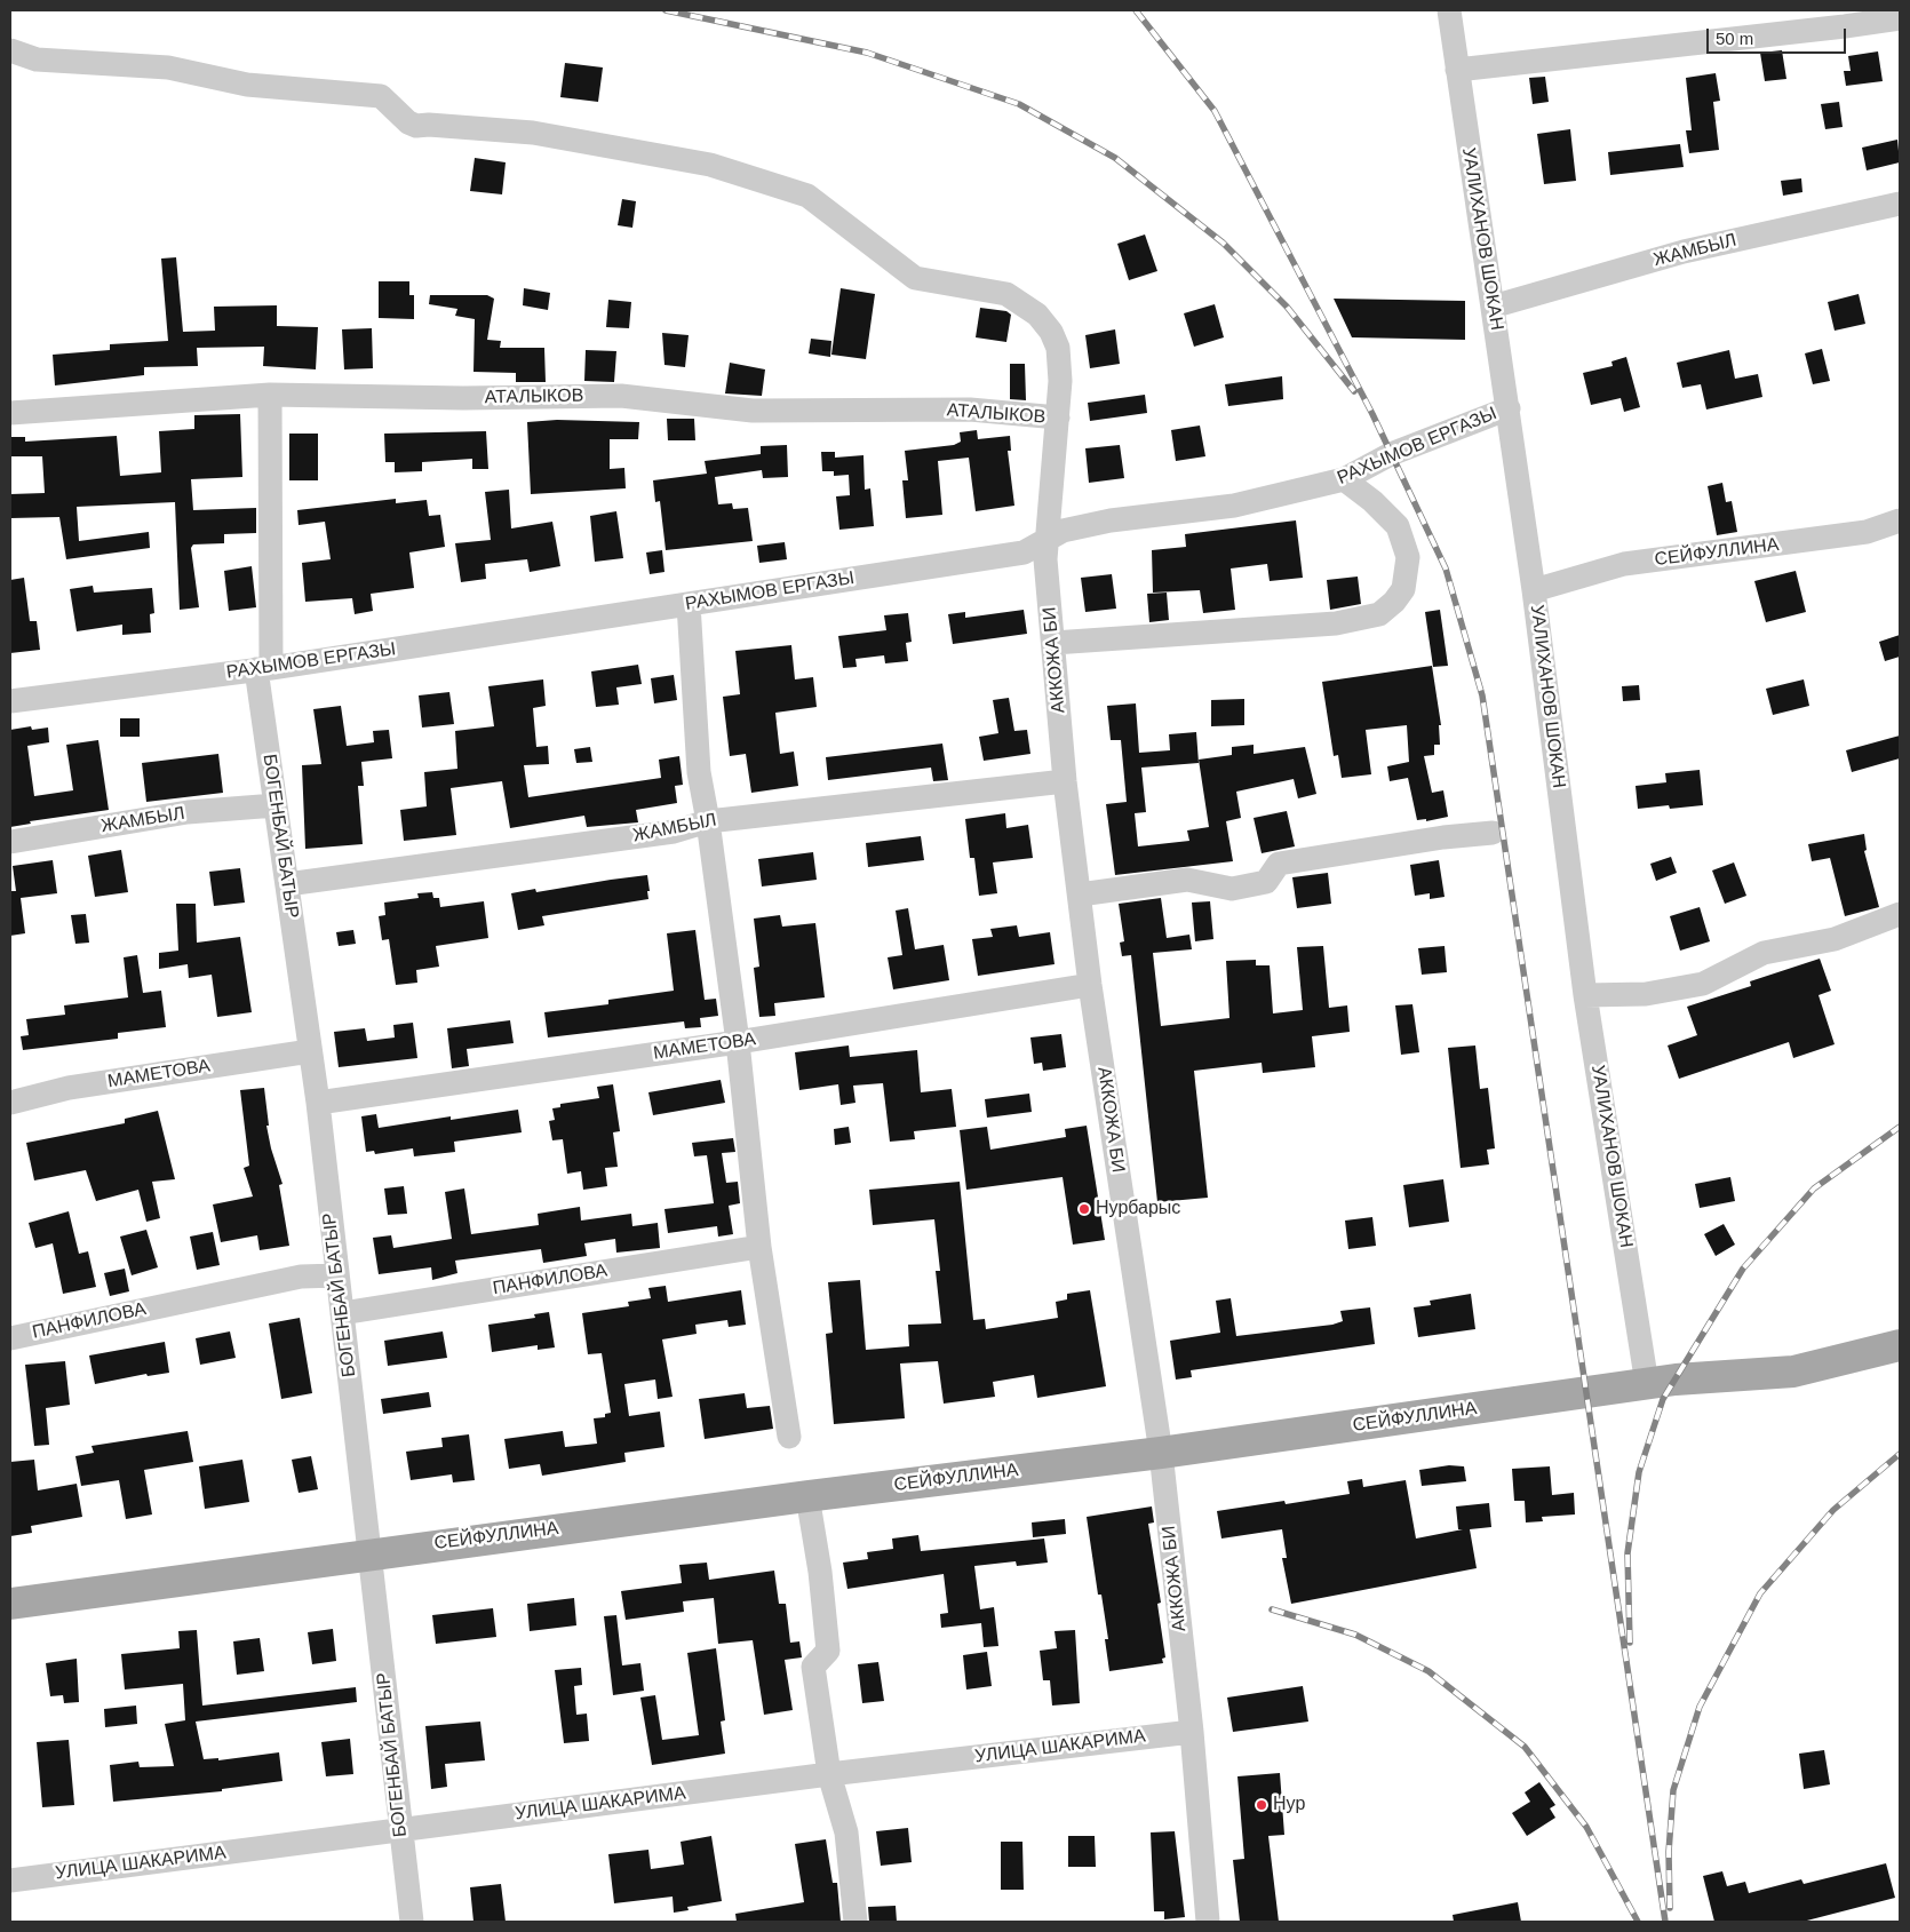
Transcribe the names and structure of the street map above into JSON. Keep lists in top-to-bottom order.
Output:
{
  "streets": {
    "main road": ["СЕЙФУЛЛИНА"],
    "street": [
      "УАЛИХАНОВ ШОКАН",
      "ЖАМБЫЛ",
      "АТАЛЫКОВ",
      "РАХЫМОВ ЕРГАЗЫ",
      "АККОЖА БИ",
      "БОГЕНБАЙ БАТЫР",
      "МАМЕТОВА",
      "ПАНФИЛОВА",
      "УЛИЦА ШАКАРИМА"
    ]
  },
  "crossings": [
    ["УАЛИХАНОВ ШОКАН", "ЖАМБЫЛ"],
    ["УАЛИХАНОВ ШОКАН", "РАХЫМОВ ЕРГАЗЫ"],
    ["УАЛИХАНОВ ШОКАН", "СЕЙФУЛЛИНА"],
    ["ЖАМБЫЛ", "АККОЖА БИ"],
    ["ЖАМБЫЛ", "БОГЕНБАЙ БАТЫР"],
    ["АТАЛЫКОВ", "АККОЖА БИ"],
    ["АТАЛЫКОВ", "БОГЕНБАЙ БАТЫР"],
    ["РАХЫМОВ ЕРГАЗЫ", "АККОЖА БИ"],
    ["РАХЫМОВ ЕРГАЗЫ", "БОГЕНБАЙ БАТЫР"],
    ["СЕЙФУЛЛИНА", "АККОЖА БИ"],
    ["СЕЙФУЛЛИНА", "БОГЕНБАЙ БАТЫР"],
    ["АККОЖА БИ", "МАМЕТОВА"],
    ["АККОЖА БИ", "УЛИЦА ШАКАРИМА"],
    ["БОГЕНБАЙ БАТЫР", "МАМЕТОВА"],
    ["БОГЕНБАЙ БАТЫР", "ПАНФИЛОВА"],
    ["БОГЕНБАЙ БАТЫР", "УЛИЦА ШАКАРИМА"]
  ],
  "places": ["Нурбарыс", "Нур"],
  "scale_bar": "50 m"
}
